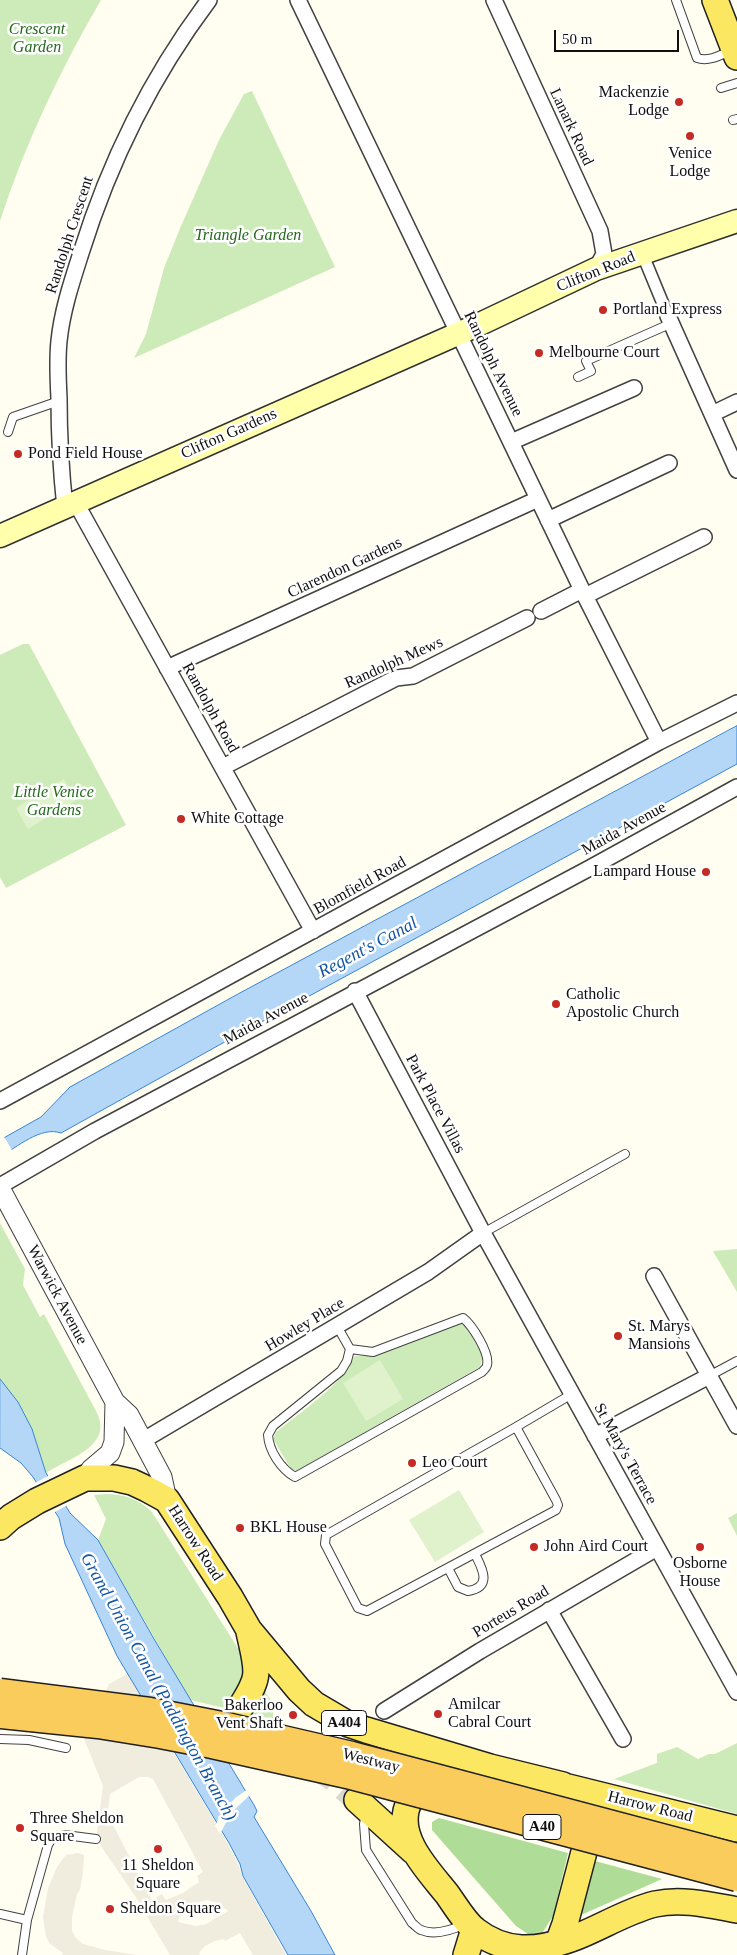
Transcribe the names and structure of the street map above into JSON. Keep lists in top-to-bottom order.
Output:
{
  "streets": {
    "highway": ["Westway", "A40"],
    "main road": [
      "Clifton Road",
      "Clifton Gardens",
      "Harrow Road",
      "A404"
    ],
    "street": [
      "Lanark Road",
      "Randolph Crescent",
      "Randolph Avenue",
      "Clarendon Gardens",
      "Randolph Mews",
      "Randolph Road",
      "Maida Avenue",
      "Blomfield Road",
      "Park Place Villas",
      "Warwick Avenue",
      "Howley Place",
      "St Mary's Terrace",
      "Porteus Road"
    ]
  },
  "crossings": [
    ["Lanark Road", "Clifton Road"],
    ["Randolph Crescent", "Clifton Gardens"],
    ["Randolph Crescent", "Randolph Road"],
    ["Clifton Road", "Randolph Avenue"],
    ["Clifton Road", "Clifton Gardens"],
    ["Randolph Avenue", "Clifton Gardens"],
    ["Randolph Avenue", "Clarendon Gardens"],
    ["Randolph Avenue", "Blomfield Road"],
    ["Clifton Gardens", "Randolph Road"],
    ["Clarendon Gardens", "Randolph Road"],
    ["Randolph Mews", "Randolph Road"],
    ["Randolph Road", "Blomfield Road"],
    ["Maida Avenue", "Park Place Villas"],
    ["Maida Avenue", "Warwick Avenue"],
    ["Park Place Villas", "Howley Place"],
    ["Park Place Villas", "St Mary's Terrace"],
    ["Warwick Avenue", "Howley Place"],
    ["Warwick Avenue", "Harrow Road"],
    ["Howley Place", "St Mary's Terrace"],
    ["St Mary's Terrace", "Porteus Road"]
  ],
  "water": ["Regent's Canal", "Grand Union Canal (Paddington Branch)"],
  "parks": ["Crescent Garden", "Triangle Garden", "Little Venice Gardens"],
  "places": [
    "Mackenzie Lodge",
    "Venice Lodge",
    "Portland Express",
    "Melbourne Court",
    "Pond Field House",
    "White Cottage",
    "Lampard House",
    "Catholic Apostolic Church",
    "St. Marys Mansions",
    "Leo Court",
    "BKL House",
    "John Aird Court",
    "Osborne House",
    "Amilcar Cabral Court",
    "Bakerloo Vent Shaft",
    "Three Sheldon Square",
    "11 Sheldon Square",
    "Sheldon Square"
  ],
  "scale_bar": "50 m"
}
